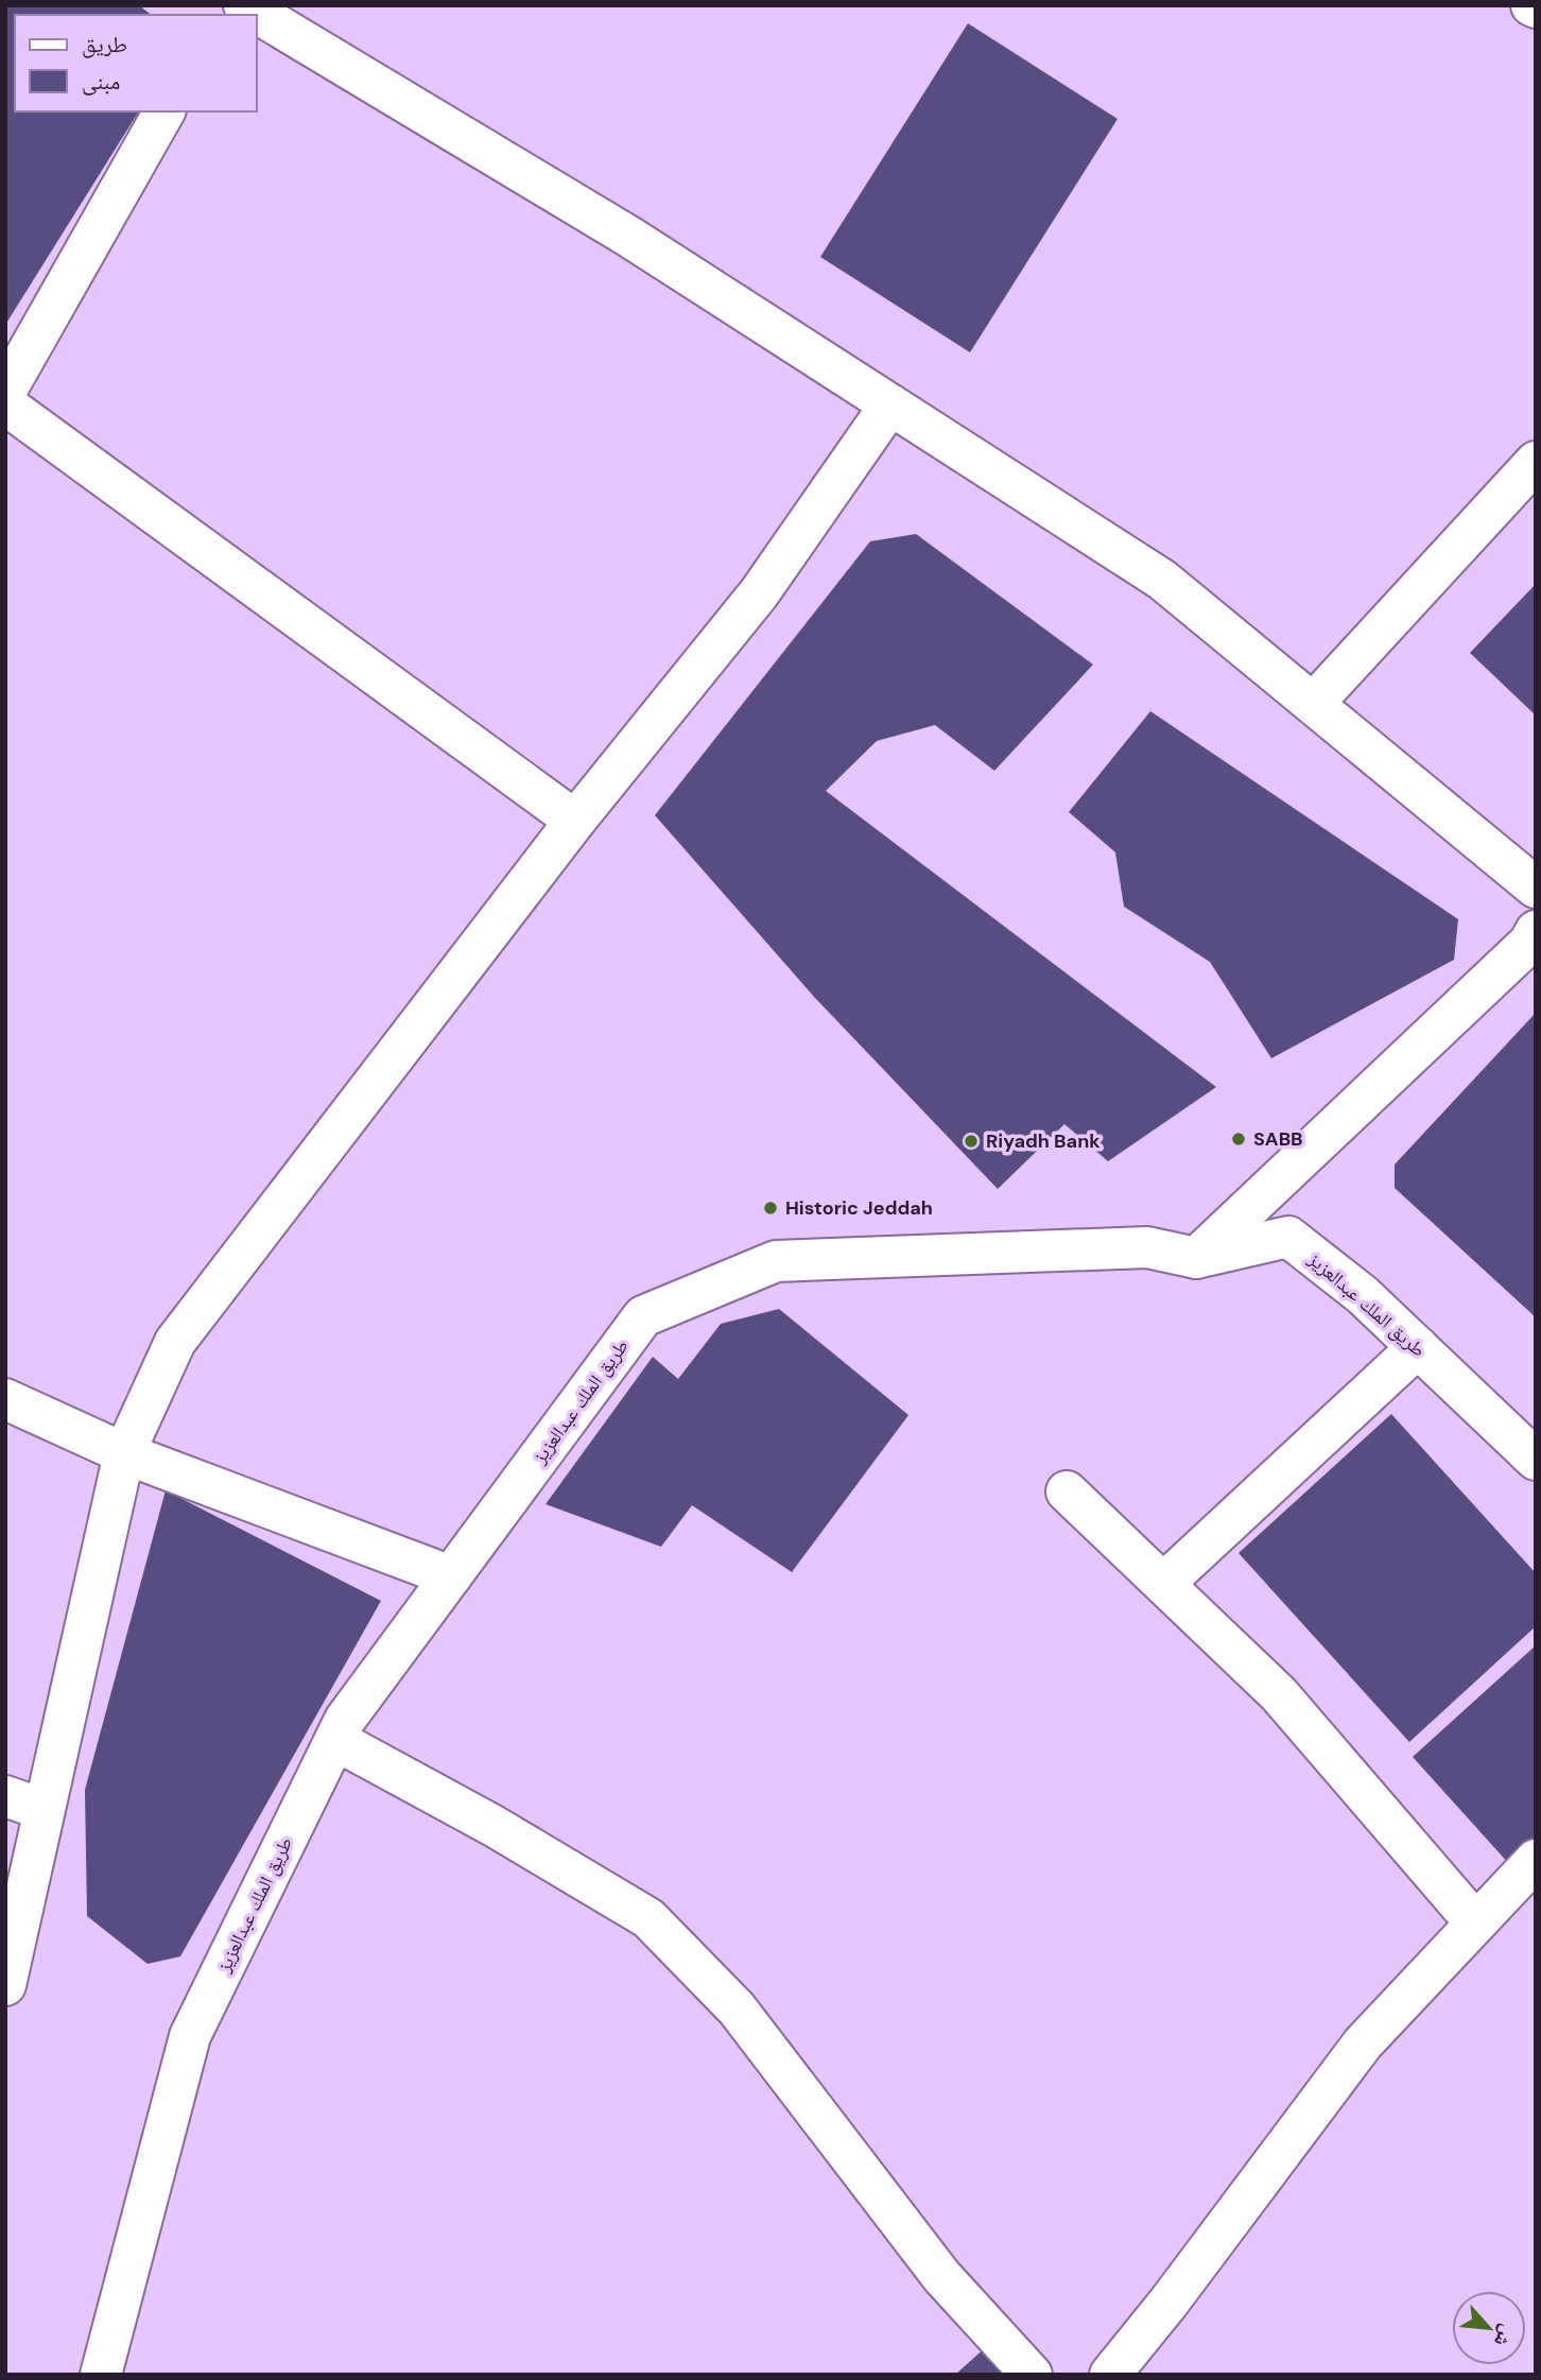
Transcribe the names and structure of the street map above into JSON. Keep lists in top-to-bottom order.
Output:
{
  "streets": {
    "street": ["طريق الملك عبدالعزيز"]
  },
  "places": ["SABB", "Riyadh Bank", "Historic Jeddah"],
  "legend": ["طريق", "مبنى"],
  "north": "bottom right"
}
